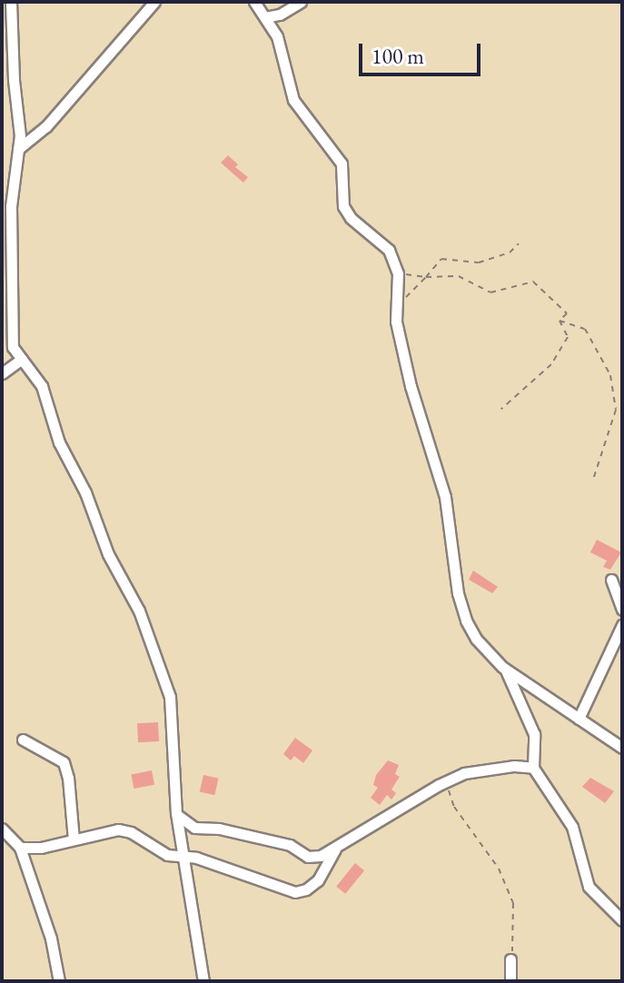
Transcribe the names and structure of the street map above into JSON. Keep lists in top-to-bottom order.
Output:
{
  "scale_bar": "100 m"
}
